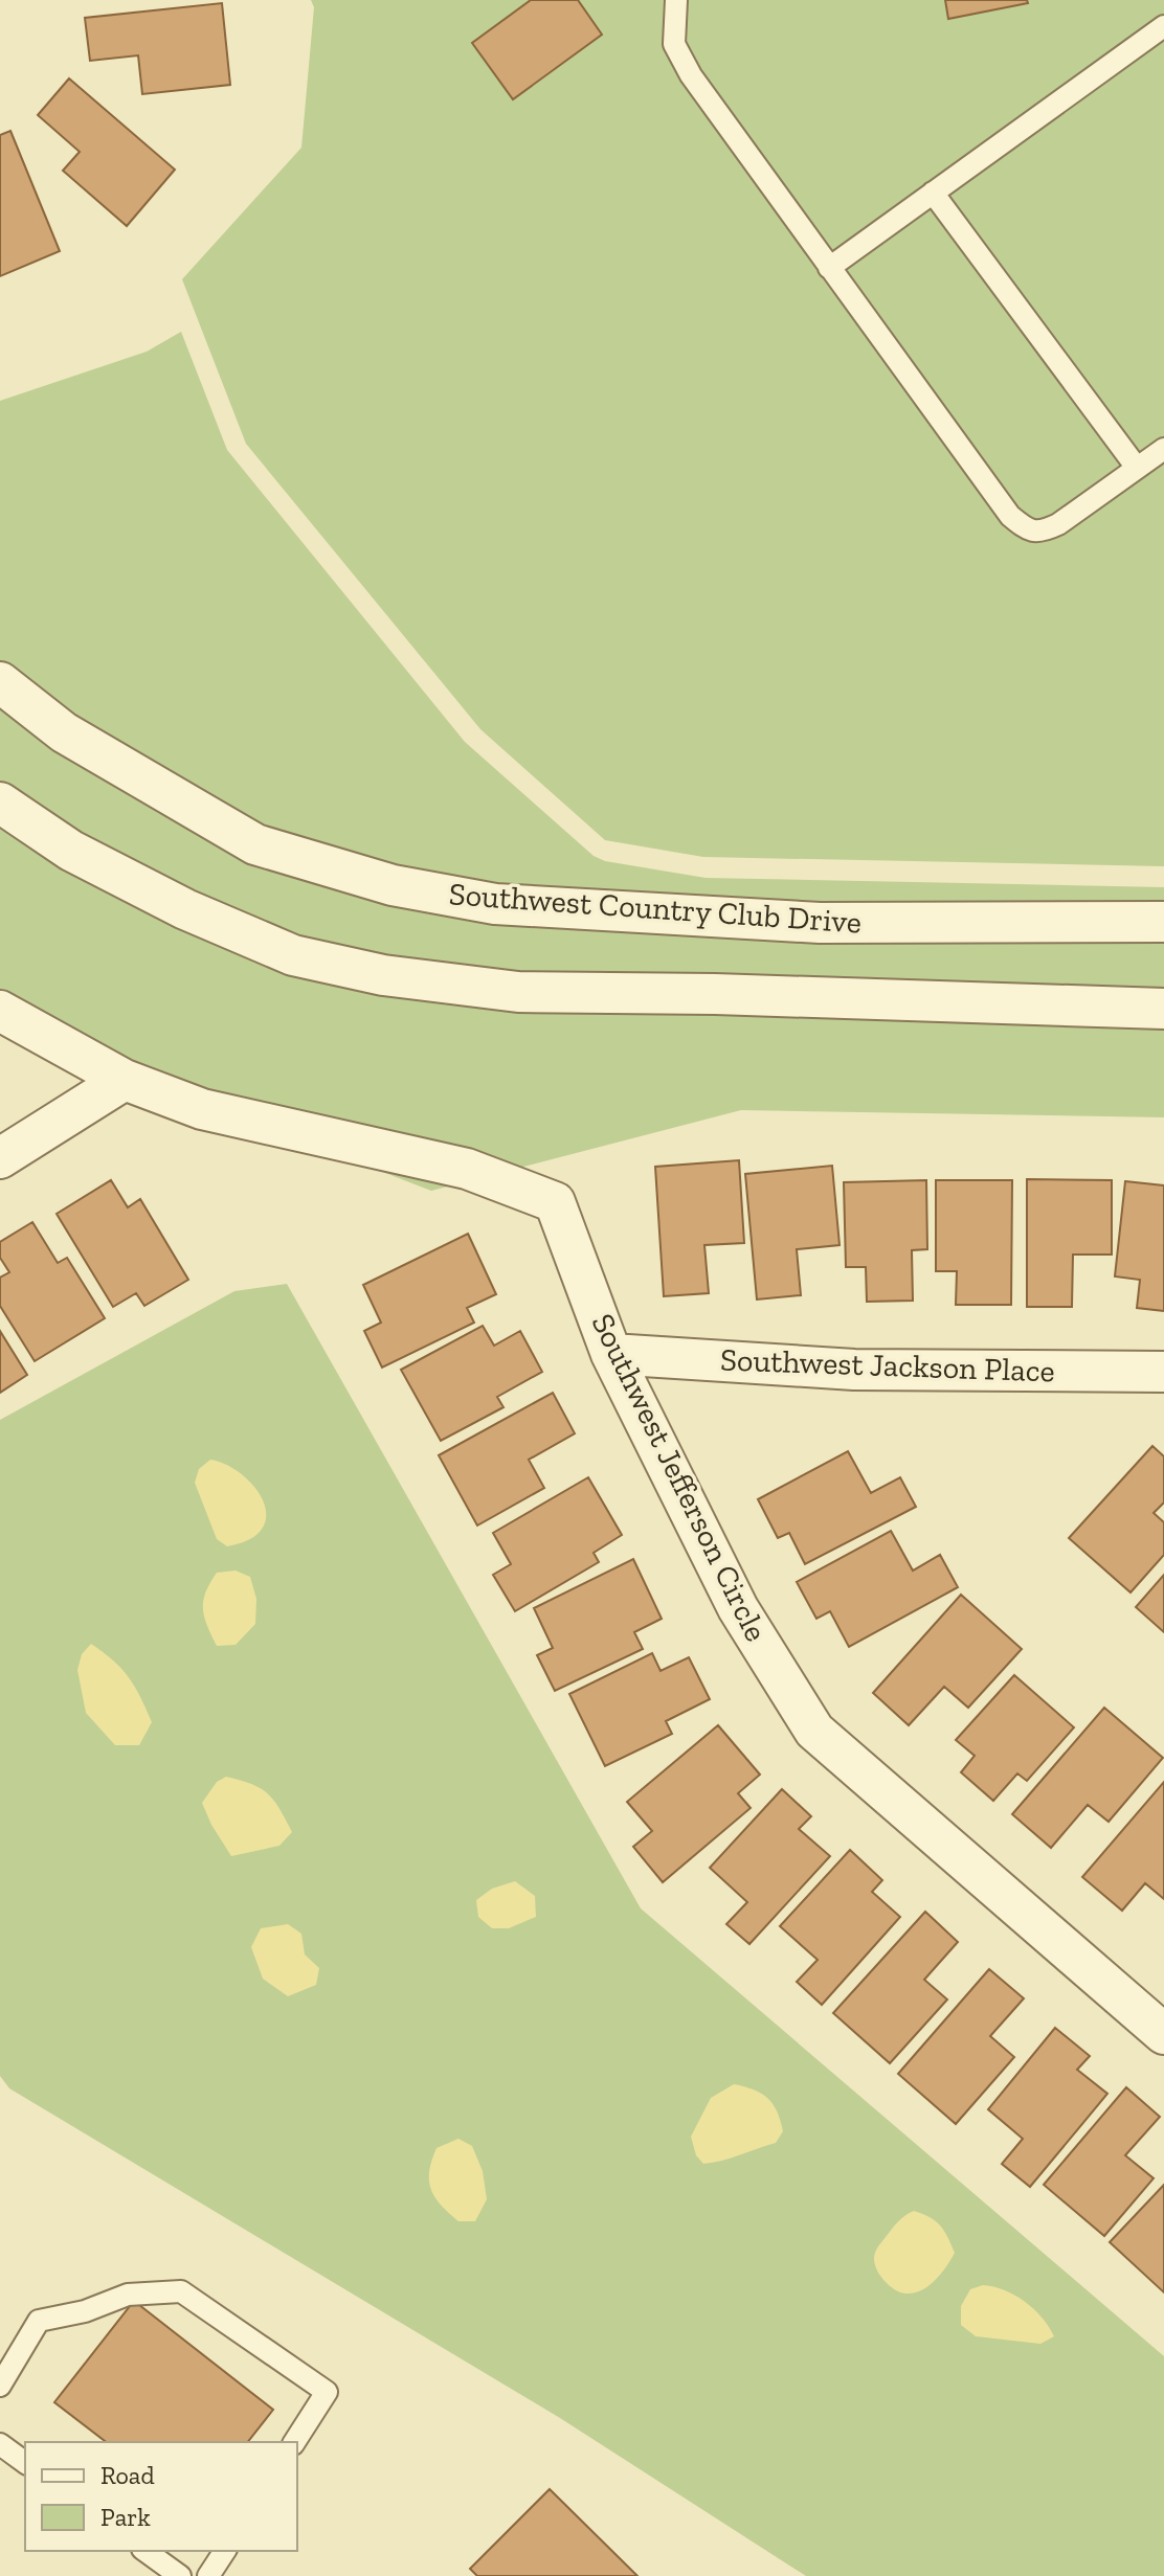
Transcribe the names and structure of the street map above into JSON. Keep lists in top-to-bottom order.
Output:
{
  "streets": {
    "street": ["Southwest Country Club Drive", "Southwest Jackson Place", "Southwest Jefferson Circle"]
  },
  "crossings": [
    ["Southwest Jackson Place", "Southwest Jefferson Circle"]
  ],
  "legend": ["Road", "Park"]
}
